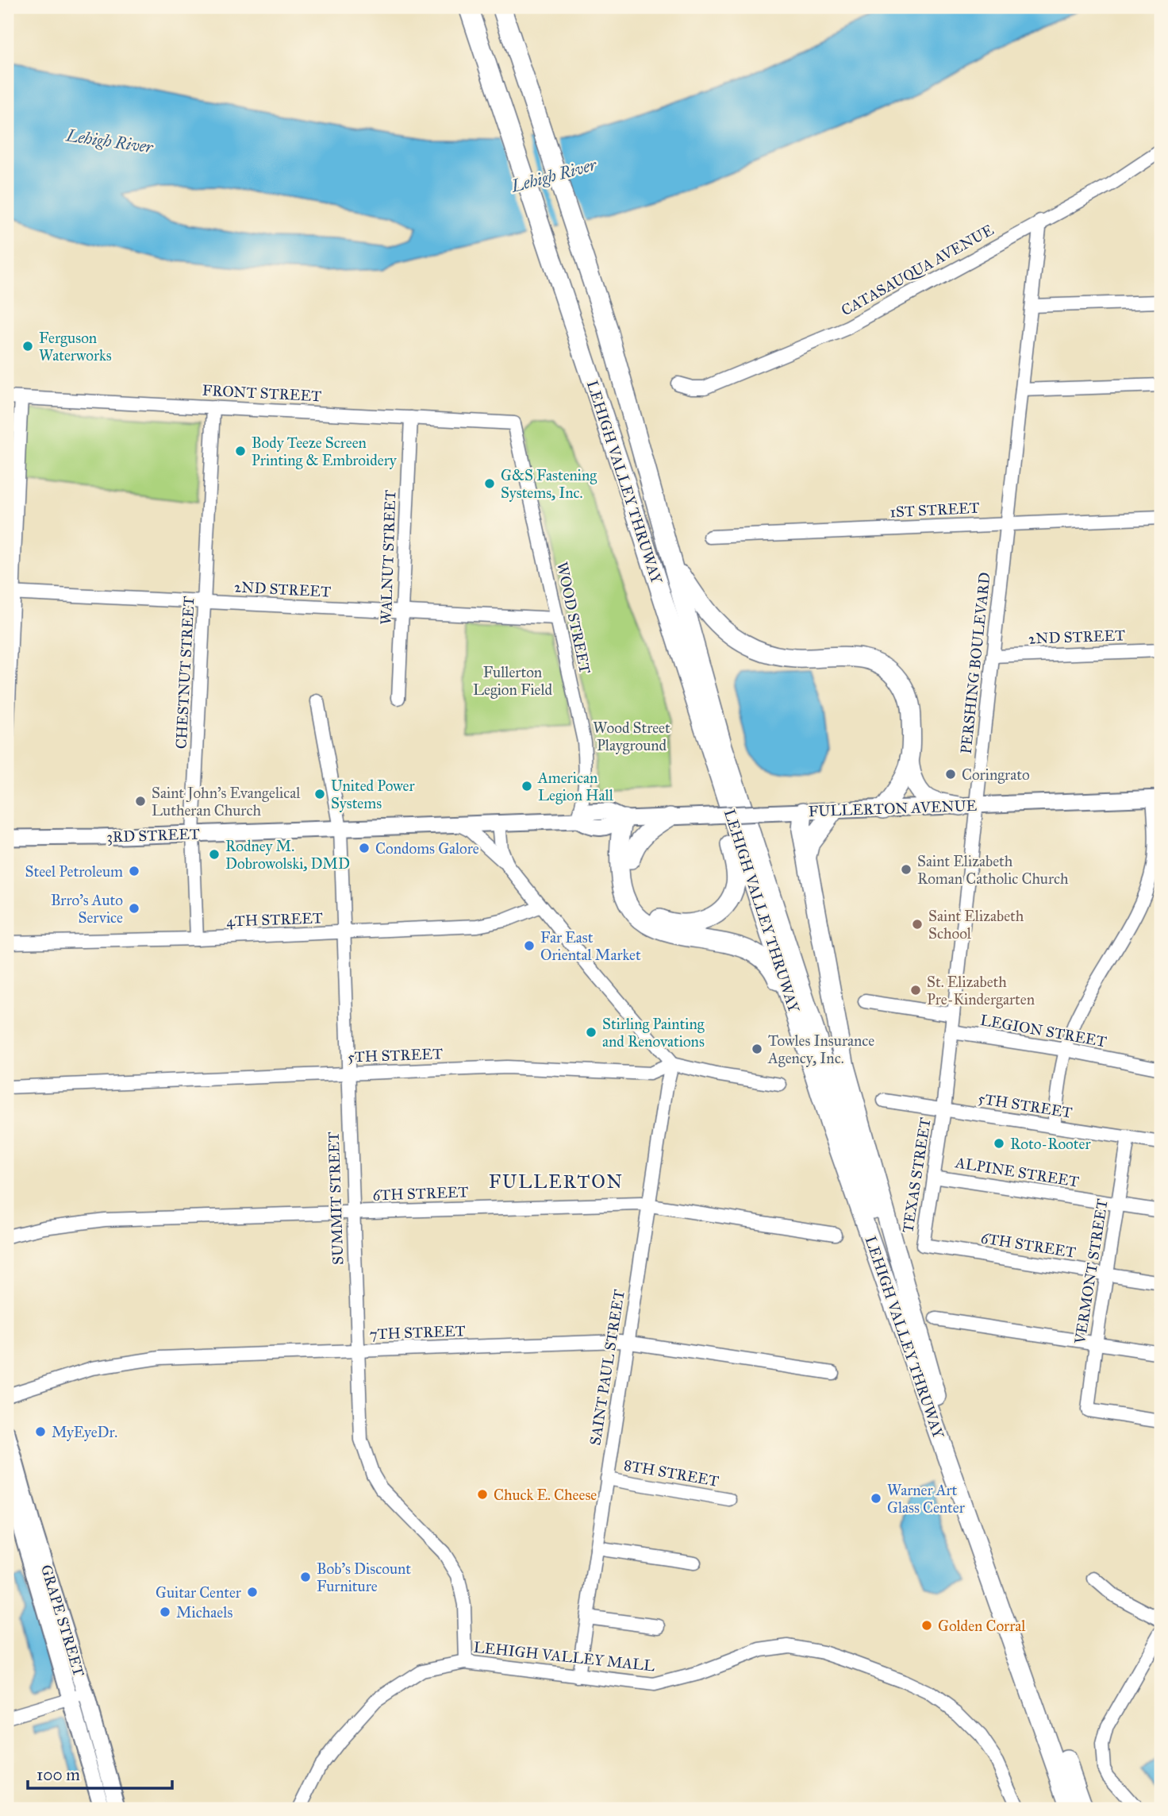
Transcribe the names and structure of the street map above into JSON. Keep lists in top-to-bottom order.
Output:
{
  "streets": {
    "highway": ["LEHIGH VALLEY THRUWAY"],
    "main road": ["FULLERTON AVENUE", "3RD STREET", "GRAPE STREET"],
    "street": [
      "CATASAUQUA AVENUE",
      "FRONT STREET",
      "1ST STREET",
      "WALNUT STREET",
      "2ND STREET",
      "WOOD STREET",
      "PERSHING BOULEVARD",
      "CHESTNUT STREET",
      "4TH STREET",
      "LEGION STREET",
      "5TH STREET",
      "ALPINE STREET",
      "TEXAS STREET",
      "6TH STREET",
      "SUMMIT STREET",
      "VERMONT STREET",
      "7TH STREET",
      "SAINT PAUL STREET",
      "8TH STREET",
      "LEHIGH VALLEY MALL"
    ]
  },
  "crossings": [
    ["CATASAUQUA AVENUE", "PERSHING BOULEVARD"],
    ["FRONT STREET", "WALNUT STREET"],
    ["FRONT STREET", "WOOD STREET"],
    ["FRONT STREET", "CHESTNUT STREET"],
    ["1ST STREET", "PERSHING BOULEVARD"],
    ["WALNUT STREET", "2ND STREET"],
    ["2ND STREET", "WOOD STREET"],
    ["2ND STREET", "PERSHING BOULEVARD"],
    ["2ND STREET", "CHESTNUT STREET"],
    ["WOOD STREET", "FULLERTON AVENUE"],
    ["PERSHING BOULEVARD", "FULLERTON AVENUE"],
    ["PERSHING BOULEVARD", "LEGION STREET"],
    ["PERSHING BOULEVARD", "5TH STREET"],
    ["PERSHING BOULEVARD", "TEXAS STREET"],
    ["CHESTNUT STREET", "3RD STREET"],
    ["CHESTNUT STREET", "4TH STREET"],
    ["FULLERTON AVENUE", "3RD STREET"],
    ["3RD STREET", "SUMMIT STREET"],
    ["4TH STREET", "SUMMIT STREET"],
    ["5TH STREET", "TEXAS STREET"],
    ["5TH STREET", "SUMMIT STREET"],
    ["5TH STREET", "VERMONT STREET"],
    ["5TH STREET", "SAINT PAUL STREET"],
    ["ALPINE STREET", "TEXAS STREET"],
    ["ALPINE STREET", "VERMONT STREET"],
    ["TEXAS STREET", "6TH STREET"],
    ["6TH STREET", "SUMMIT STREET"],
    ["6TH STREET", "VERMONT STREET"],
    ["6TH STREET", "SAINT PAUL STREET"],
    ["SUMMIT STREET", "7TH STREET"],
    ["SUMMIT STREET", "LEHIGH VALLEY MALL"],
    ["7TH STREET", "SAINT PAUL STREET"],
    ["SAINT PAUL STREET", "8TH STREET"],
    ["SAINT PAUL STREET", "LEHIGH VALLEY MALL"]
  ],
  "districts": ["FULLERTON"],
  "water": ["Lehigh River"],
  "parks": ["Fullerton Legion Field", "Wood Street Playground"],
  "places": [
    "Ferguson Waterworks",
    "Body Teeze Screen Printing & Embroidery",
    "G&S Fastening Systems, Inc.",
    "Coringrato",
    "American Legion Hall",
    "United Power Systems",
    "Saint John's Evangelical Lutheran Church",
    "Condoms Galore",
    "Rodney M. Dobrowolski, DMD",
    "Saint Elizabeth Roman Catholic Church",
    "Steel Petroleum",
    "Brro's Auto Service",
    "Saint Elizabeth School",
    "Far East Oriental Market",
    "St. Elizabeth Pre-Kindergarten",
    "Stirling Painting and Renovations",
    "Towles Insurance Agency, Inc.",
    "Roto-Rooter",
    "MyEyeDr.",
    "Chuck E. Cheese",
    "Warner Art Glass Center",
    "Bob's Discount Furniture",
    "Guitar Center",
    "Michaels",
    "Golden Corral"
  ],
  "scale_bar": "100 m"
}
